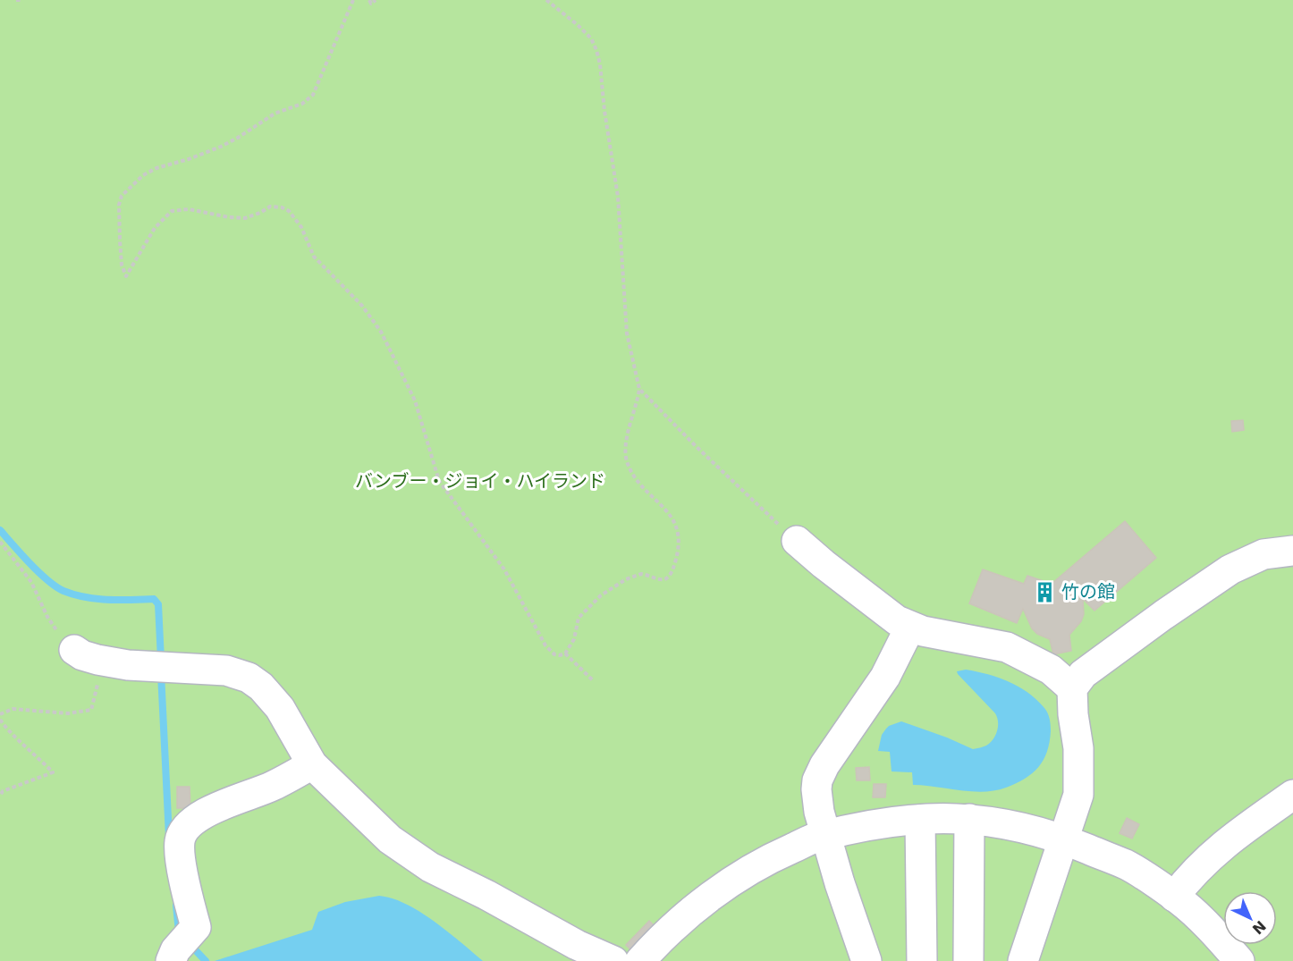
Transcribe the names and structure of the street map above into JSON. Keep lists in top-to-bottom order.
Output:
{
  "parks": ["バンブー・ジョイ・ハイランド"],
  "places": {
    "building": ["竹の館"]
  },
  "north": "bottom right"
}
